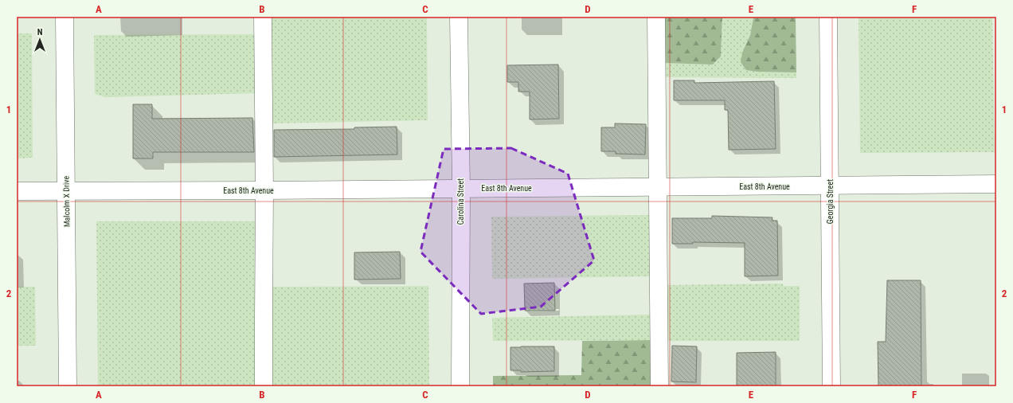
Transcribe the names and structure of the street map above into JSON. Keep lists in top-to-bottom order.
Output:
{
  "streets": {
    "street": [
      "East 8th Avenue",
      "Malcolm X Drive",
      "Carolina Street",
      "Georgia Street"
    ]
  },
  "crossings": [
    ["East 8th Avenue", "Malcolm X Drive"],
    ["East 8th Avenue", "Carolina Street"],
    ["East 8th Avenue", "Georgia Street"]
  ],
  "north": "top",
  "grid": {
    "columns": [
      "A",
      "B",
      "C",
      "D",
      "E",
      "F"
    ],
    "rows": ["1", "2"]
  }
}
